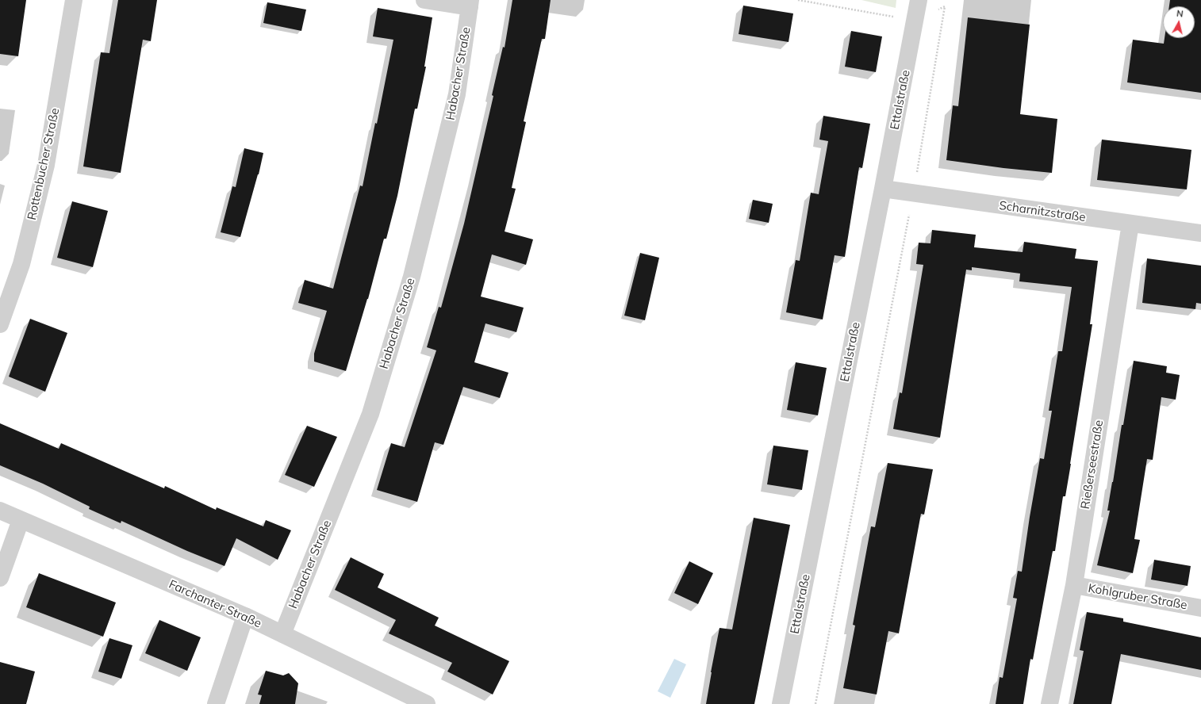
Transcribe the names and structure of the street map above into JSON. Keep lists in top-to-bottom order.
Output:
{
  "streets": {
    "street": [
      "Habacher Straße",
      "Ettalstraße",
      "Rottenbucher Straße",
      "Scharnitzstraße",
      "Rießerseestraße",
      "Kohlgruber Straße",
      "Farchanter Straße"
    ]
  },
  "crossings": [
    ["Habacher Straße", "Farchanter Straße"],
    ["Ettalstraße", "Scharnitzstraße"],
    ["Scharnitzstraße", "Rießerseestraße"],
    ["Rießerseestraße", "Kohlgruber Straße"]
  ],
  "north": "top"
}
